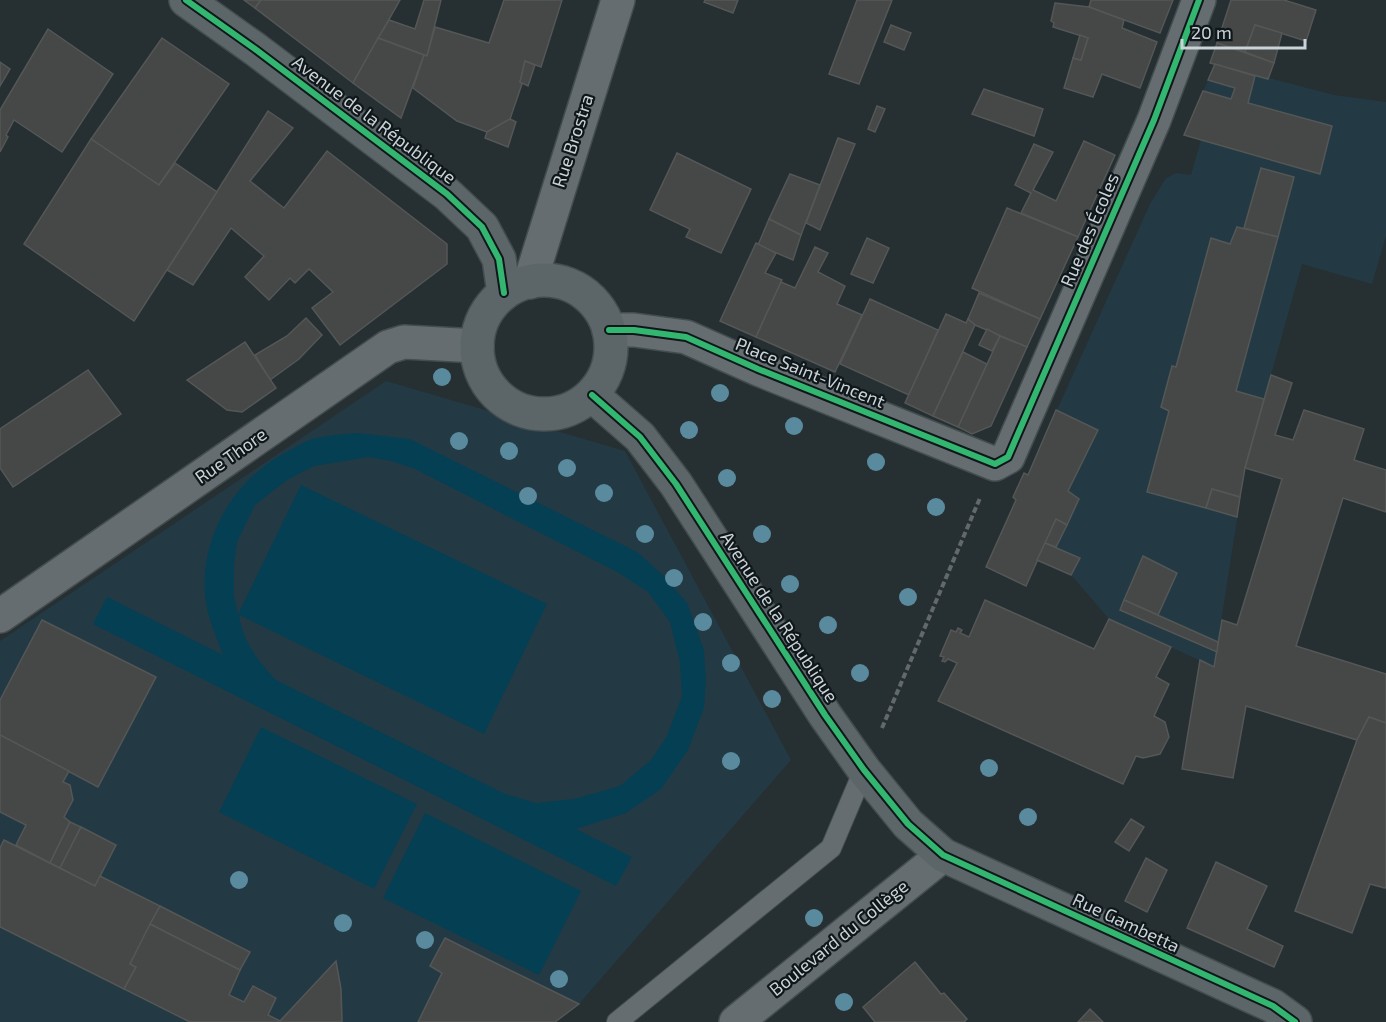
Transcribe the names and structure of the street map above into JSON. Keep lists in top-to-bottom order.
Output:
{
  "streets": {
    "main road": ["Avenue de la République", "Rue Gambetta"],
    "street": [
      "Rue Brostra",
      "Rue des Écoles",
      "Place Saint-Vincent",
      "Rue Thore",
      "Boulevard du Collège"
    ]
  },
  "crossings": [
    ["Avenue de la République", "Rue Brostra"],
    ["Avenue de la République", "Place Saint-Vincent"],
    ["Avenue de la République", "Rue Thore"],
    ["Avenue de la République", "Rue Gambetta"],
    ["Avenue de la République", "Boulevard du Collège"],
    ["Rue Brostra", "Place Saint-Vincent"],
    ["Rue Brostra", "Rue Thore"],
    ["Rue des Écoles", "Place Saint-Vincent"],
    ["Place Saint-Vincent", "Rue Thore"],
    ["Rue Gambetta", "Boulevard du Collège"]
  ],
  "scale_bar": "20 m"
}
